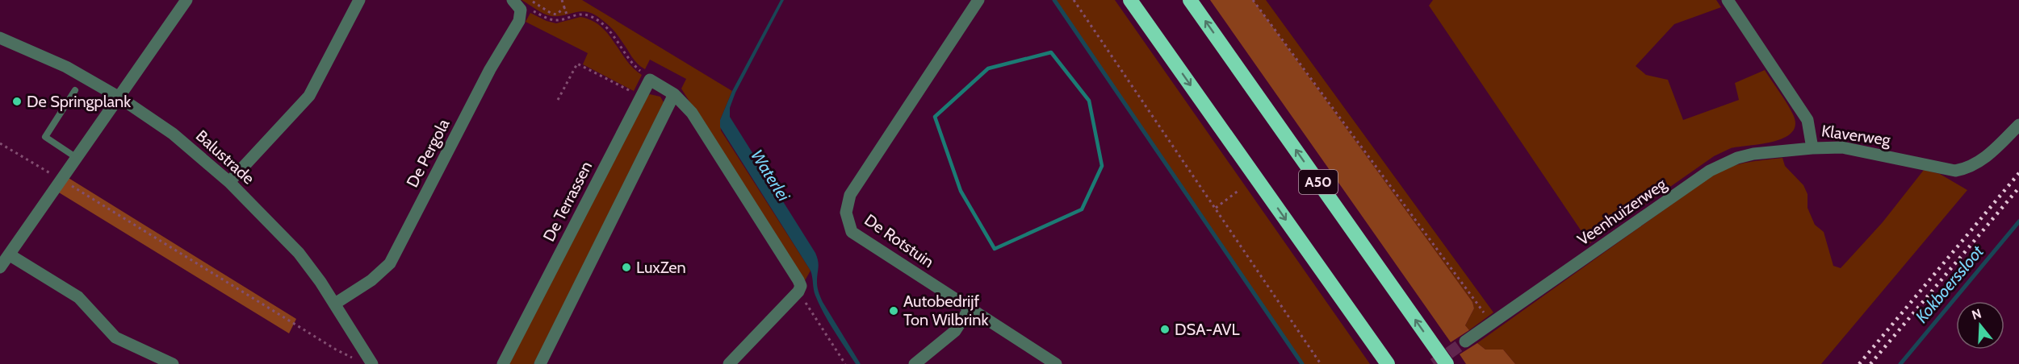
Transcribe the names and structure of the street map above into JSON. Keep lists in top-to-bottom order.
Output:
{
  "streets": {
    "highway": ["A50"],
    "street": [
      "Klaverweg",
      "De Pergola",
      "Balustrade",
      "De Terrassen",
      "Veenhuizerweg",
      "De Rotstuin"
    ]
  },
  "crossings": [
    ["Klaverweg", "Veenhuizerweg"],
    ["De Pergola", "Balustrade"]
  ],
  "water": ["Waterlei", "Kokboerssloot"],
  "places": [
    "De Springplank",
    "LuxZen",
    "Autobedrijf Ton Wilbrink",
    "DSA-AVL"
  ],
  "north": "top"
}
